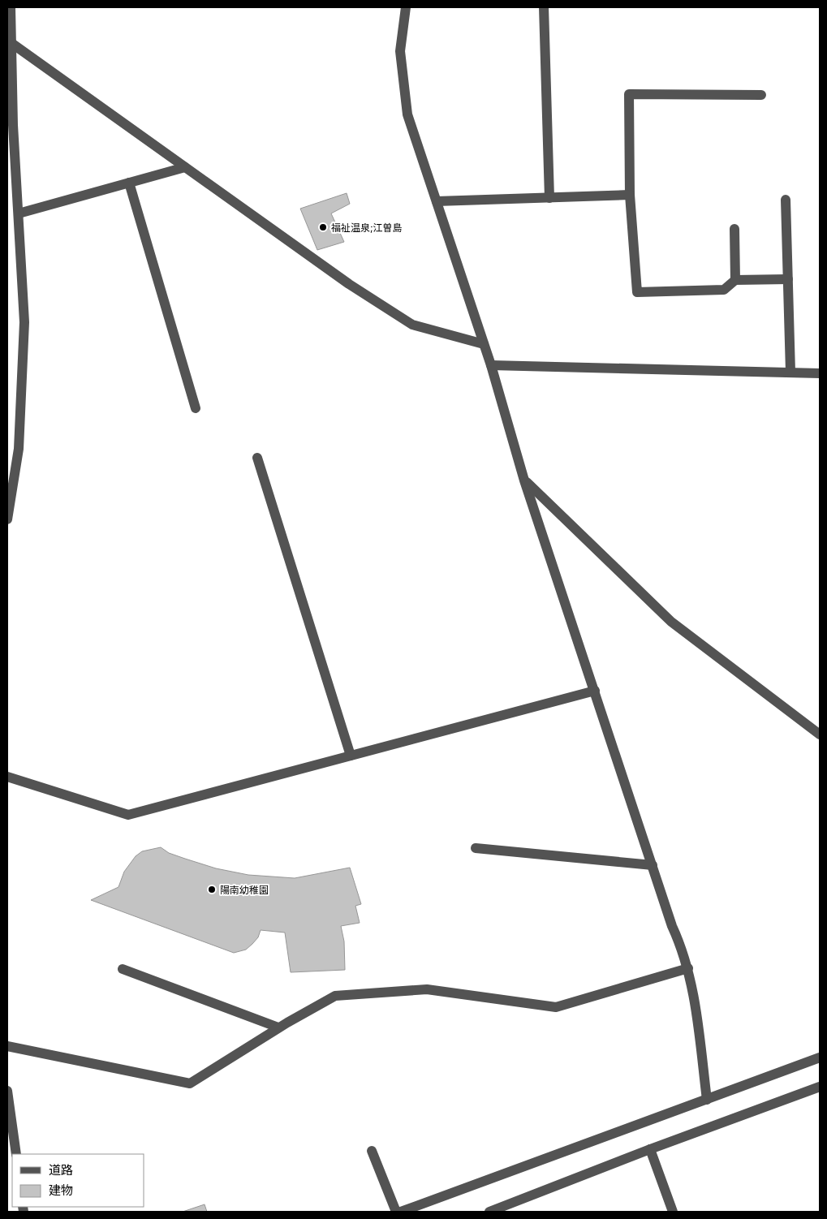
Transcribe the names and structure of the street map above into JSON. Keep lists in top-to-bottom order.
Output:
{
  "places": ["福祉温泉;江曽島", "陽南幼稚園"],
  "legend": ["道路", "建物"]
}
